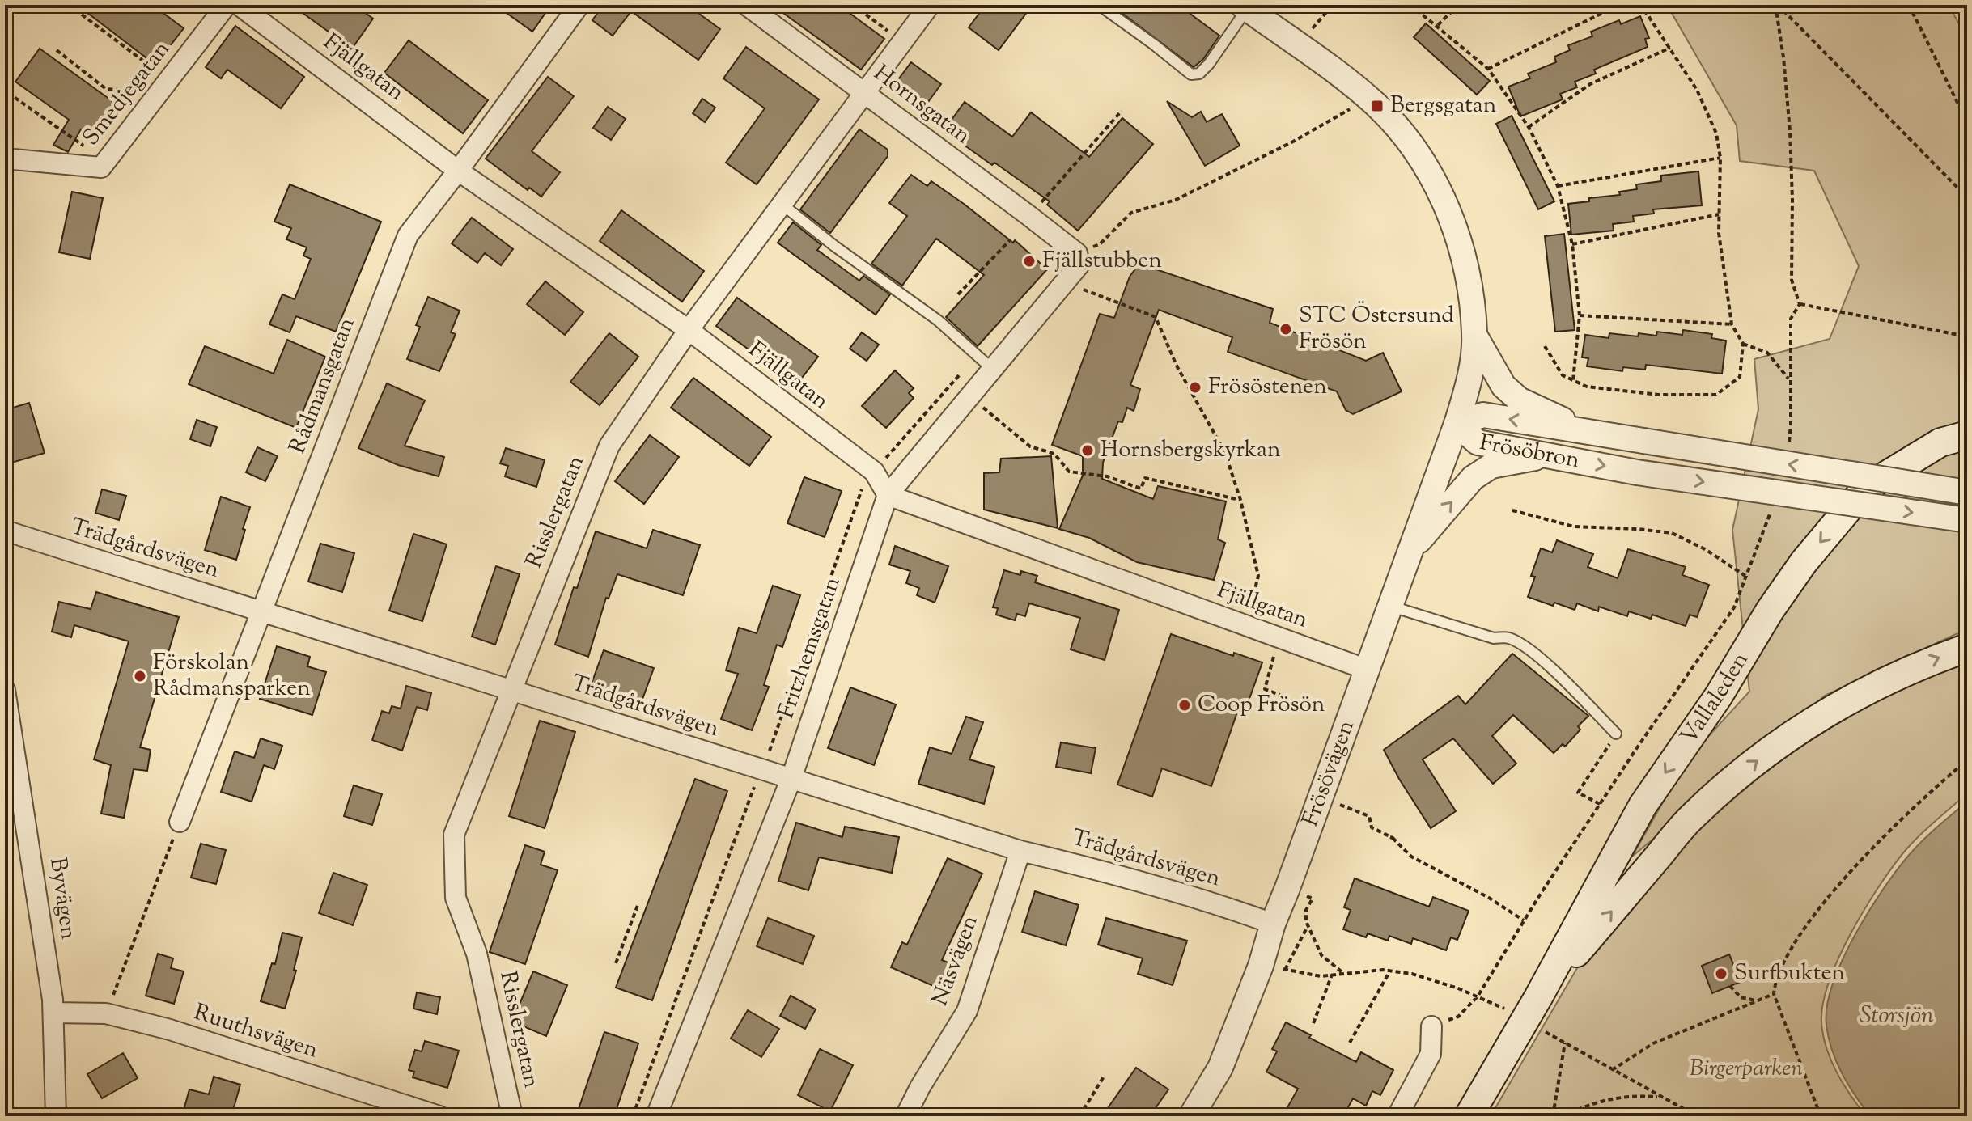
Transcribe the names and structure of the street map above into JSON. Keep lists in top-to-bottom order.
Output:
{
  "streets": {
    "main road": ["Vallaleden"],
    "street": [
      "Fjällgatan",
      "Smedjegatan",
      "Hornsgatan",
      "Rådmansgatan",
      "Frösöbron",
      "Risslergatan",
      "Trädgårdsvägen",
      "Fritzhemsgatan",
      "Frösövägen",
      "Byvägen",
      "Näsvägen",
      "Ruuthsvägen"
    ]
  },
  "crossings": [
    ["Fjällgatan", "Rådmansgatan"],
    ["Fjällgatan", "Risslergatan"],
    ["Fjällgatan", "Fritzhemsgatan"],
    ["Fjällgatan", "Frösövägen"],
    ["Hornsgatan", "Risslergatan"],
    ["Hornsgatan", "Fritzhemsgatan"],
    ["Rådmansgatan", "Trädgårdsvägen"],
    ["Frösöbron", "Frösövägen"],
    ["Risslergatan", "Trädgårdsvägen"],
    ["Trädgårdsvägen", "Fritzhemsgatan"],
    ["Trädgårdsvägen", "Frösövägen"],
    ["Trädgårdsvägen", "Näsvägen"],
    ["Byvägen", "Ruuthsvägen"]
  ],
  "water": ["Storsjön"],
  "parks": ["Birgerparken"],
  "places": {
    "transit": ["Bergsgatan"],
    "other": [
      "Fjällstubben",
      "STC Östersund Frösön",
      "Frösöstenen",
      "Hornsbergskyrkan",
      "Förskolan Rådmansparken",
      "Coop Frösön",
      "Surfbukten"
    ]
  }
}
